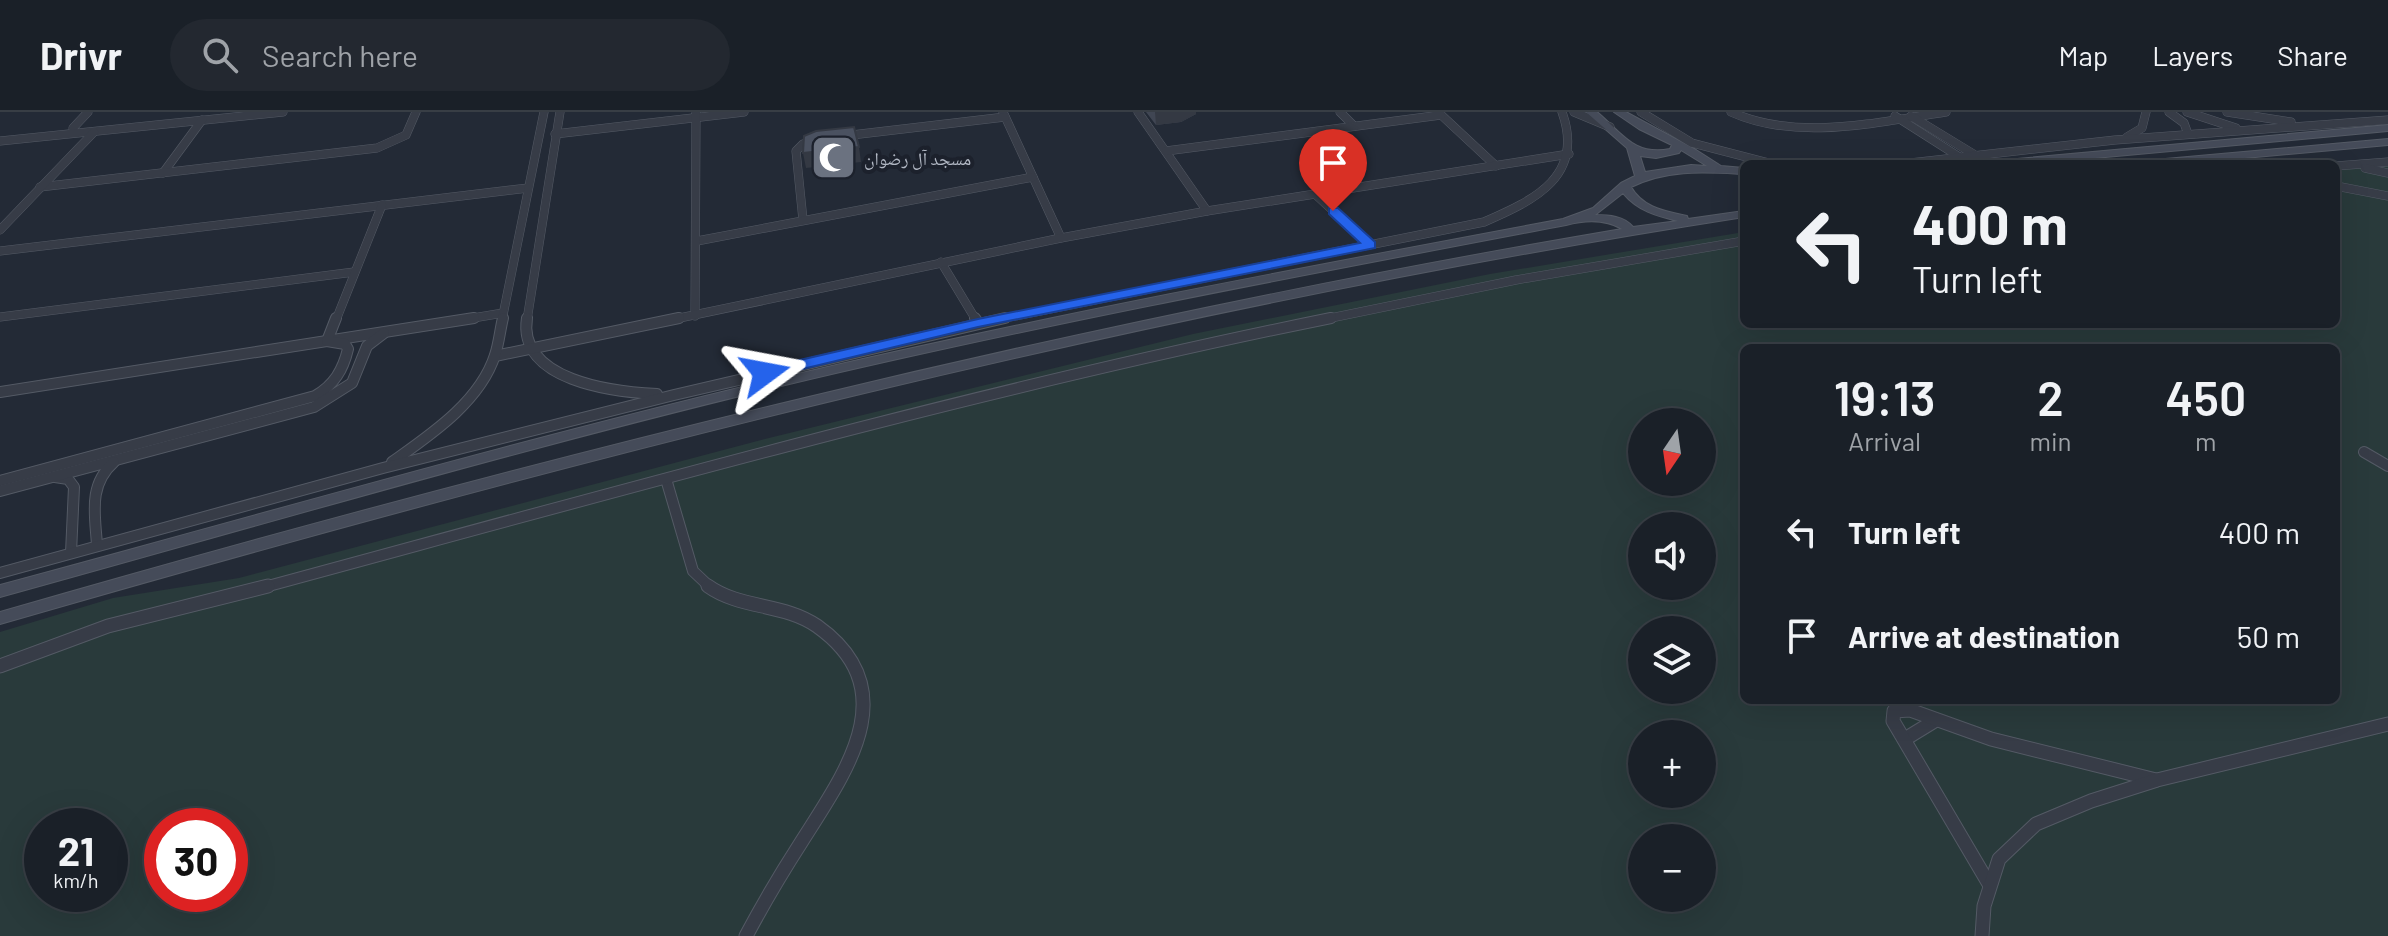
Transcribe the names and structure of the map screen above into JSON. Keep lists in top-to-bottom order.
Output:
{
  "places": {
    "mosque": ["مسجد آل رضوان"]
  },
  "north": "bottom",
  "page": {
    "header": "Drivr",
    "search": "Search here",
    "nav": ["Map", "Layers", "Share"],
    "turn": ["400 m", "Turn left"],
    "eta": [
      "19:13",
      "Arrival",
      "2",
      "min",
      "450",
      "m"
    ],
    "map_buttons": ["+", "−"],
    "list": [
      {
        "name": "Turn left",
        "value": "400 m"
      },
      {
        "name": "Arrive at destination",
        "value": "50 m"
      }
    ],
    "speed": "21 km/h",
    "limit": "30"
  }
}
